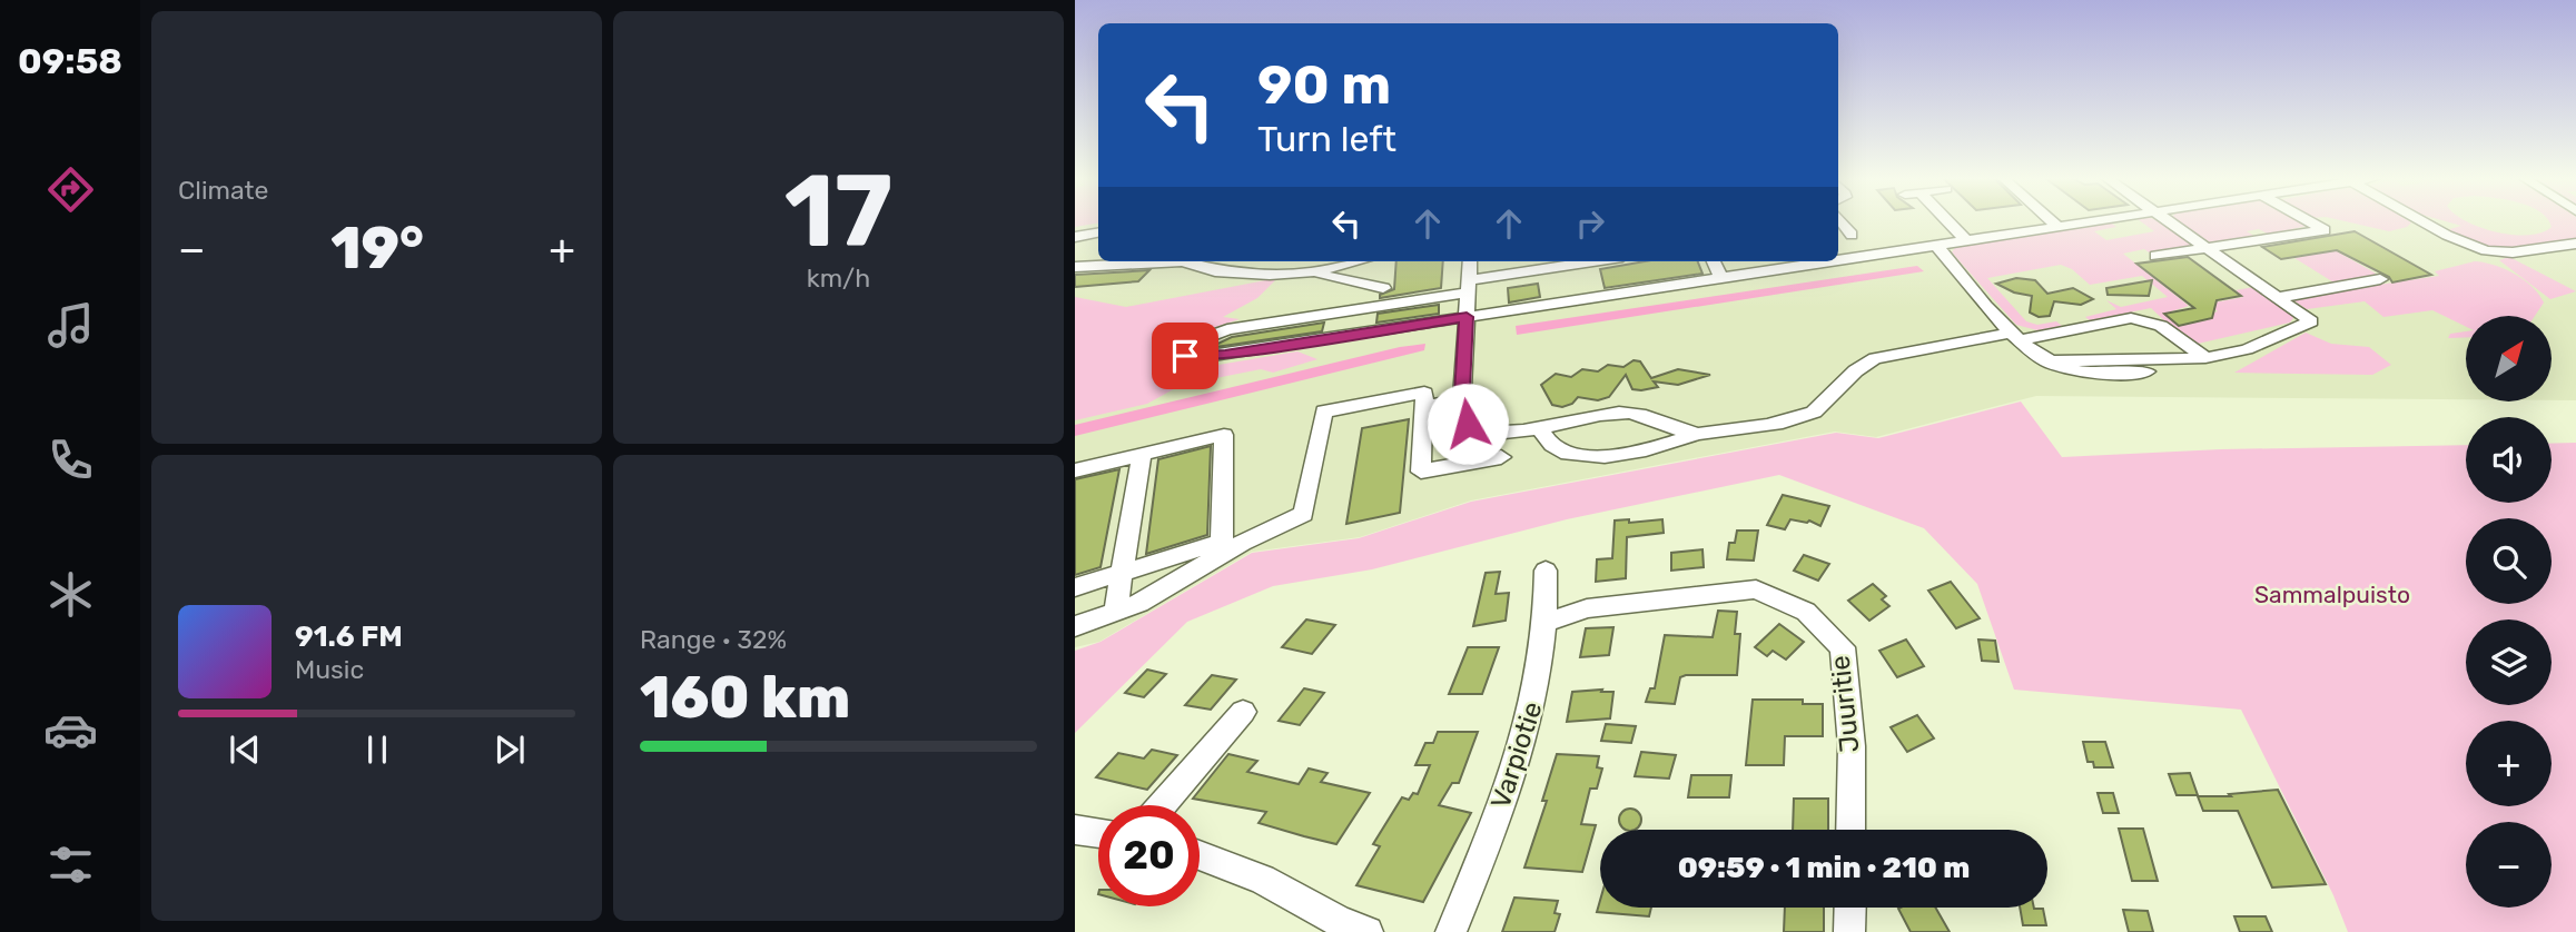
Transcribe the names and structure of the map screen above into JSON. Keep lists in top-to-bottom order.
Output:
{
  "streets": {
    "street": ["Juuritie", "Varpiotie"]
  },
  "crossings": [
    ["Juuritie", "Varpiotie"]
  ],
  "parks": ["Sammalpuisto"],
  "north": "top right",
  "page": {
    "tabs": "09:58",
    "tile": [
      "Climate",
      ["17", "km/h"],
      ["Range · 32%", "160 km"]
    ],
    "turn": ["90 m", "Turn left"],
    "heat": ["−", "19°", "+"],
    "map_buttons": ["+", "−"],
    "song": ["91.6 FM", "Music"],
    "limit": "20",
    "trip": "09:59 · 1 min · 210 m"
  }
}
